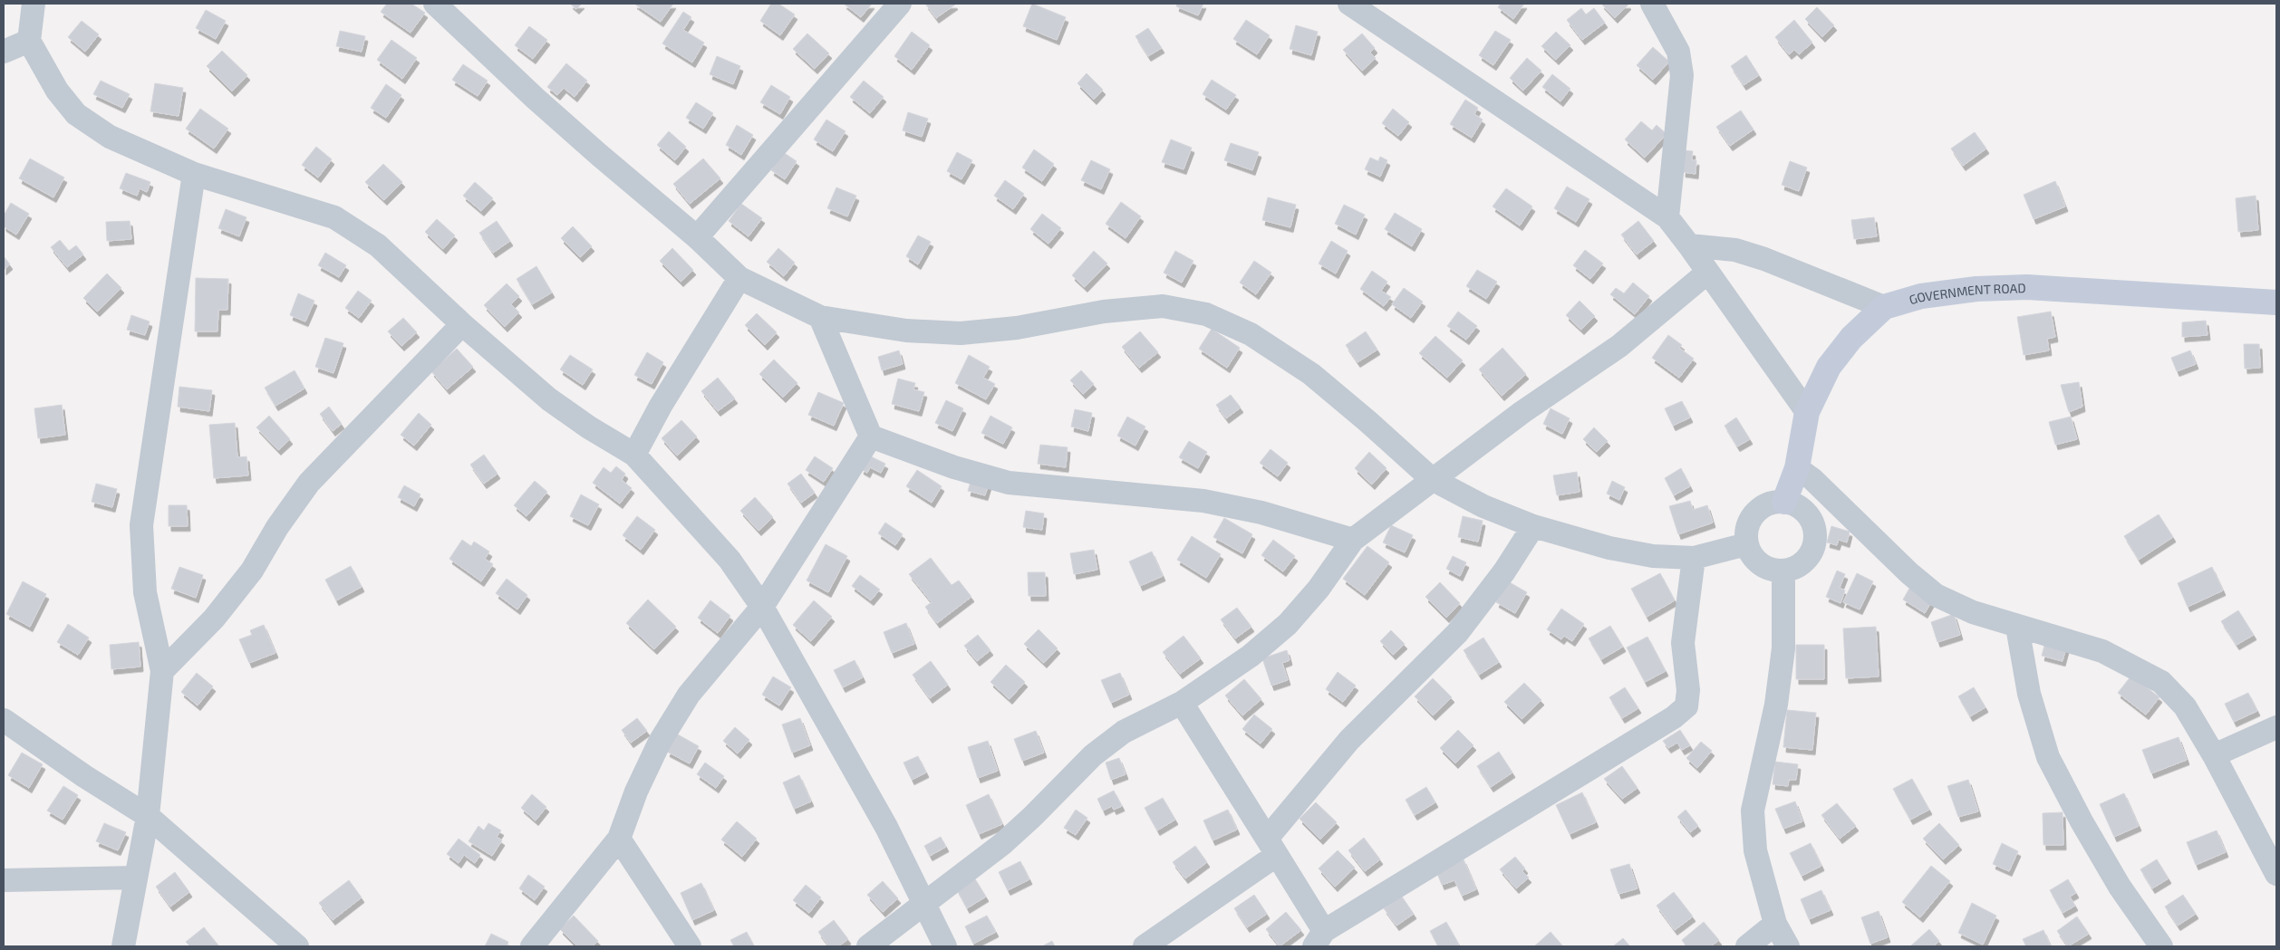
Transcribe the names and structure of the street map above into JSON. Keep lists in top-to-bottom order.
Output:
{
  "streets": {
    "street": ["GOVERNMENT ROAD"]
  }
}
